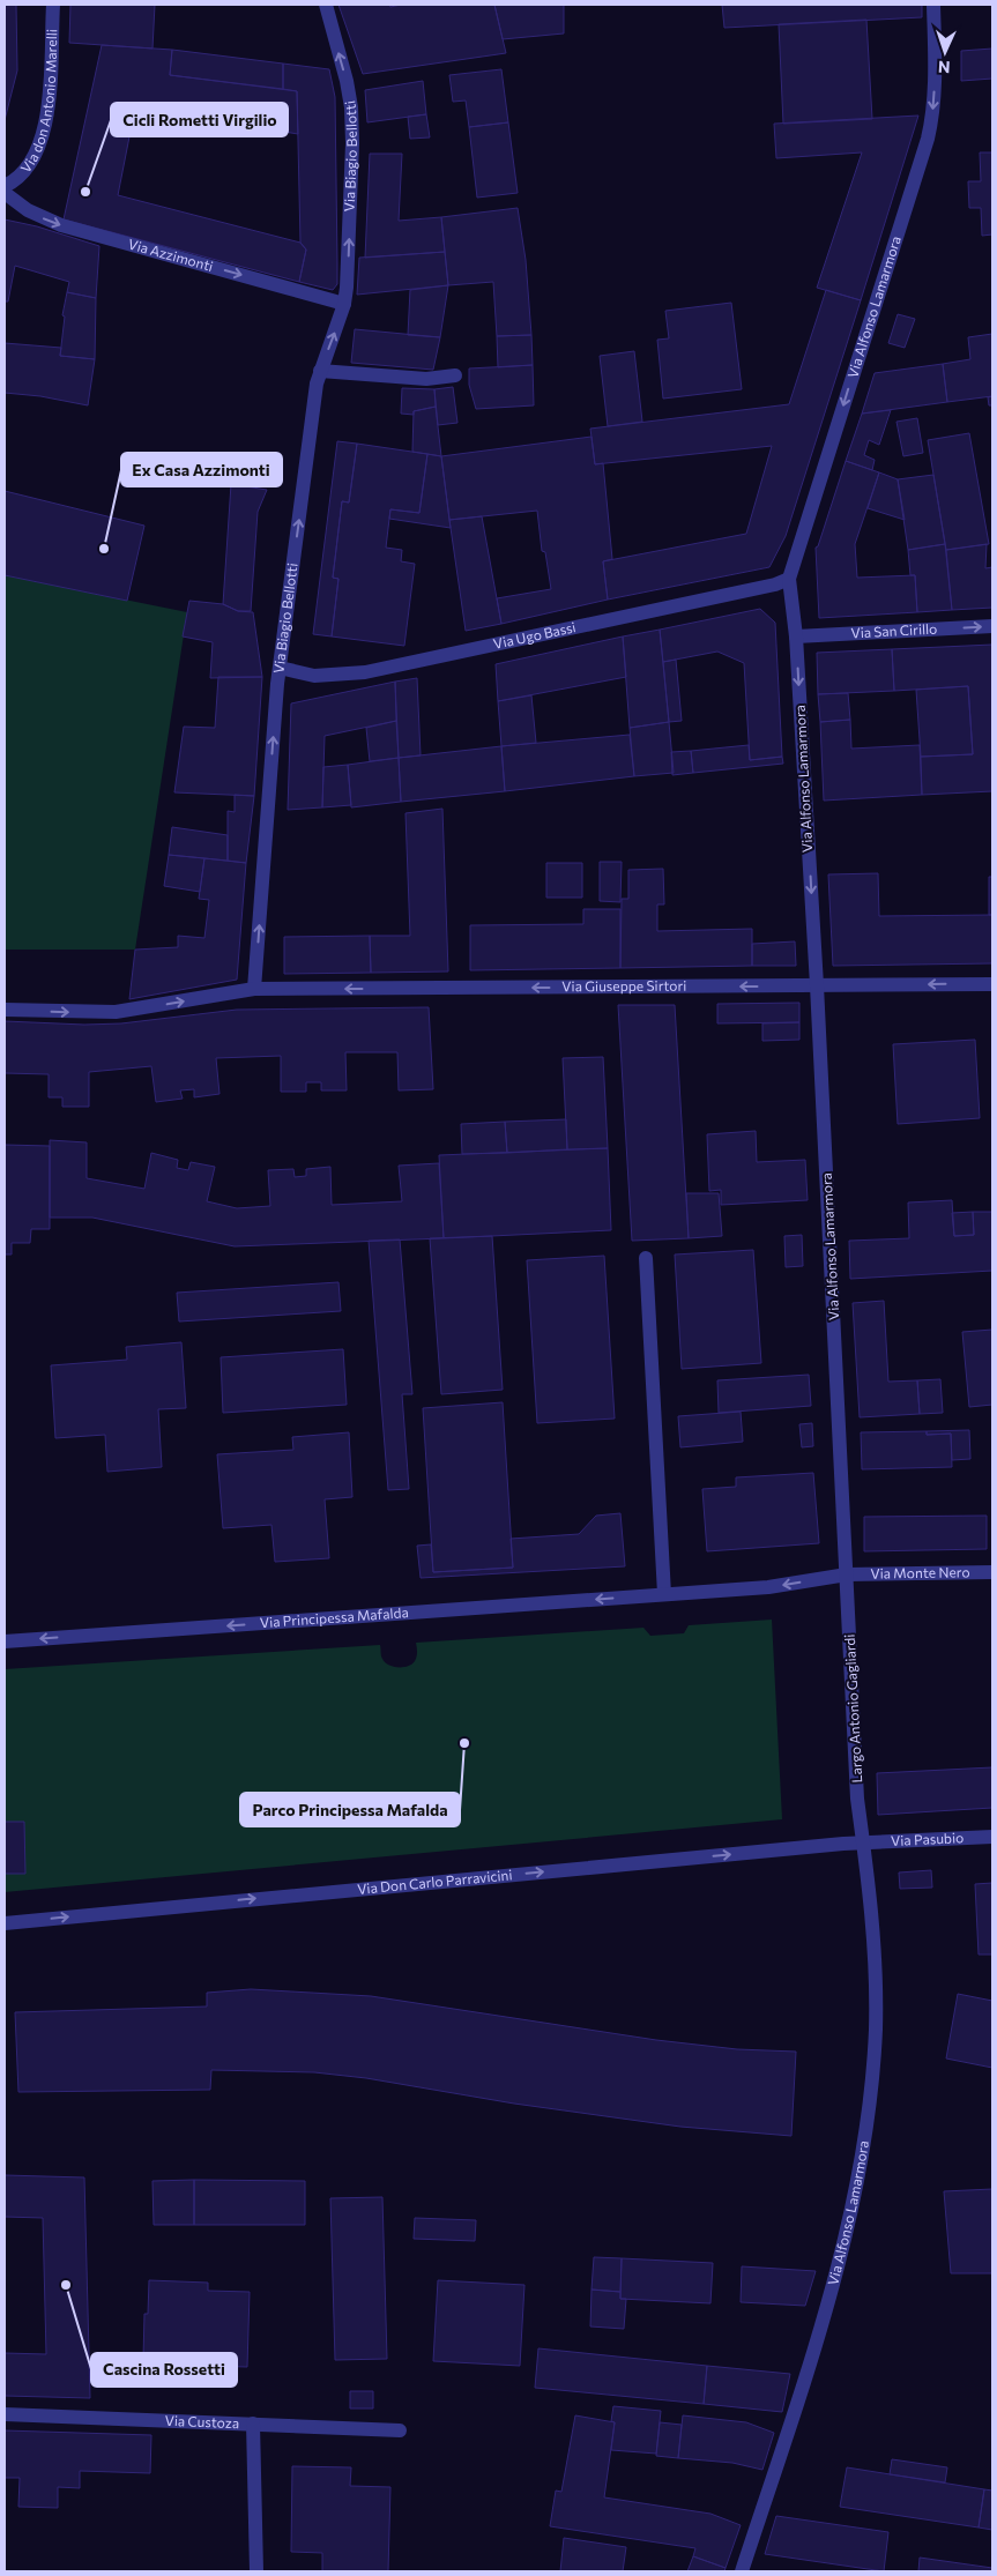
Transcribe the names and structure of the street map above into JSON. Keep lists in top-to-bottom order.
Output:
{
  "streets": {
    "street": [
      "Via don Antonio Marelli",
      "Via Biagio Bellotti",
      "Via Azzimonti",
      "Via Alfonso Lamarmora",
      "Via San Cirillo",
      "Via Ugo Bassi",
      "Via Giuseppe Sirtori",
      "Via Monte Nero",
      "Via Principessa Mafalda",
      "Largo Antonio Gagliardi",
      "Via Pasubio",
      "Via Don Carlo Parravicini",
      "Via Custoza"
    ]
  },
  "crossings": [
    ["Via Biagio Bellotti", "Via Azzimonti"],
    ["Via Biagio Bellotti", "Via Ugo Bassi"],
    ["Via Biagio Bellotti", "Via Giuseppe Sirtori"],
    ["Via Alfonso Lamarmora", "Via San Cirillo"],
    ["Via Alfonso Lamarmora", "Via Ugo Bassi"],
    ["Via Alfonso Lamarmora", "Via Giuseppe Sirtori"],
    ["Via Alfonso Lamarmora", "Via Monte Nero"],
    ["Via Alfonso Lamarmora", "Via Principessa Mafalda"],
    ["Via Alfonso Lamarmora", "Largo Antonio Gagliardi"],
    ["Via Alfonso Lamarmora", "Via Pasubio"],
    ["Via Alfonso Lamarmora", "Via Don Carlo Parravicini"],
    ["Via Monte Nero", "Via Principessa Mafalda"],
    ["Via Monte Nero", "Largo Antonio Gagliardi"],
    ["Via Principessa Mafalda", "Largo Antonio Gagliardi"],
    ["Largo Antonio Gagliardi", "Via Pasubio"],
    ["Largo Antonio Gagliardi", "Via Don Carlo Parravicini"],
    ["Via Pasubio", "Via Don Carlo Parravicini"]
  ],
  "one_way": [
    "Via Biagio Bellotti",
    "Via Azzimonti",
    "Via Alfonso Lamarmora",
    "Via San Cirillo",
    "Via Giuseppe Sirtori",
    "Via Principessa Mafalda",
    "Via Don Carlo Parravicini"
  ],
  "places": [
    "Cicli Rometti Virgilio",
    "Ex Casa Azzimonti",
    "Parco Principessa Mafalda",
    "Cascina Rossetti"
  ],
  "north": "bottom"
}
